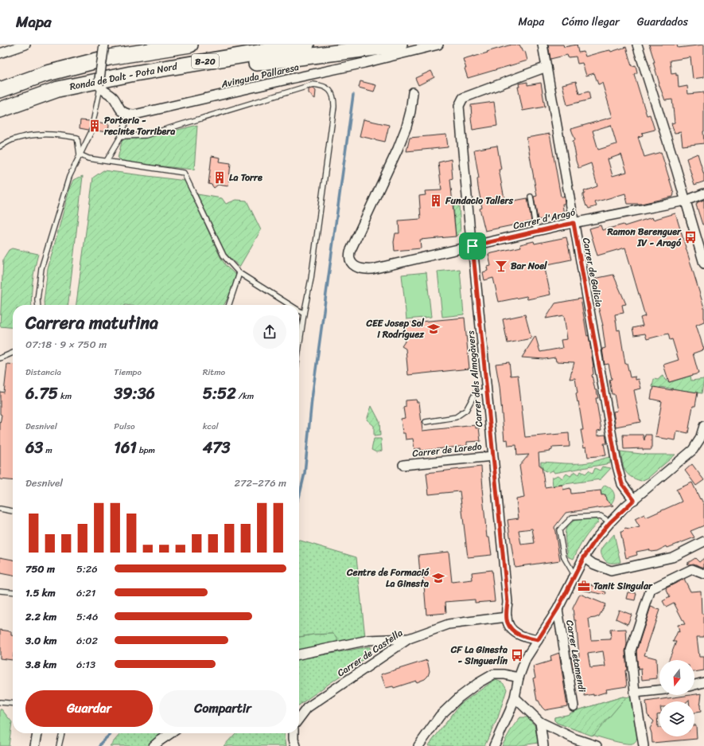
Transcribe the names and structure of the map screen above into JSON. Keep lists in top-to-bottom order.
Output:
{
  "streets": {
    "highway": ["B-20", "Ronda de Dalt - Pota Nord"],
    "street": [
      "Avinguda Pallaresa",
      "Carrer d'Aragó",
      "Carrer de Galicia",
      "Carrer dels Almogàvers",
      "Carrer de Laredo",
      "Carrer de Castella",
      "Carrer Letamendi"
    ]
  },
  "crossings": [
    ["Carrer d'Aragó", "Carrer de Galicia"],
    ["Carrer d'Aragó", "Carrer dels Almogàvers"],
    ["Carrer de Galicia", "Carrer dels Almogàvers"],
    ["Carrer dels Almogàvers", "Carrer de Laredo"],
    ["Carrer dels Almogàvers", "Carrer de Castella"]
  ],
  "places": {
    "building": ["Porteria - recinte Torribera", "La Torre", "Fundacio Tallers"],
    "bus stop": ["Ramon Berenguer IV - Aragó", "CF La Ginesta - Singuerlín"],
    "bar": ["Bar Noel"],
    "school or university": ["CEE Josep Sol i Rodríguez", "Centre de Formació La Ginesta"],
    "office": ["Tanit Singular"]
  },
  "north": "bottom",
  "page": {
    "header": "Mapa",
    "nav": ["Mapa", "Cómo llegar", "Guardados"],
    "heading": ["Carrera matutina", "07:18 · 9 × 750 m"],
    "stats": [
      ["Distancia", "6.75 km"],
      ["Tiempo", "39:36"],
      ["Ritmo", "5:52 /km"],
      ["Desnivel", "63 m"],
      ["Pulso", "161 bpm"],
      ["kcal", "473"]
    ],
    "chart": ["Desnivel", "272–276 m"],
    "list": [
      {
        "name": "750 m",
        "note": "5:26"
      },
      {
        "name": "1.5 km",
        "note": "6:21"
      },
      {
        "name": "2.2 km",
        "note": "5:46"
      },
      {
        "name": "3.0 km",
        "note": "6:02"
      },
      {
        "name": "3.8 km",
        "note": "6:13"
      }
    ],
    "buttons": ["Guardar", "Compartir"]
  }
}
